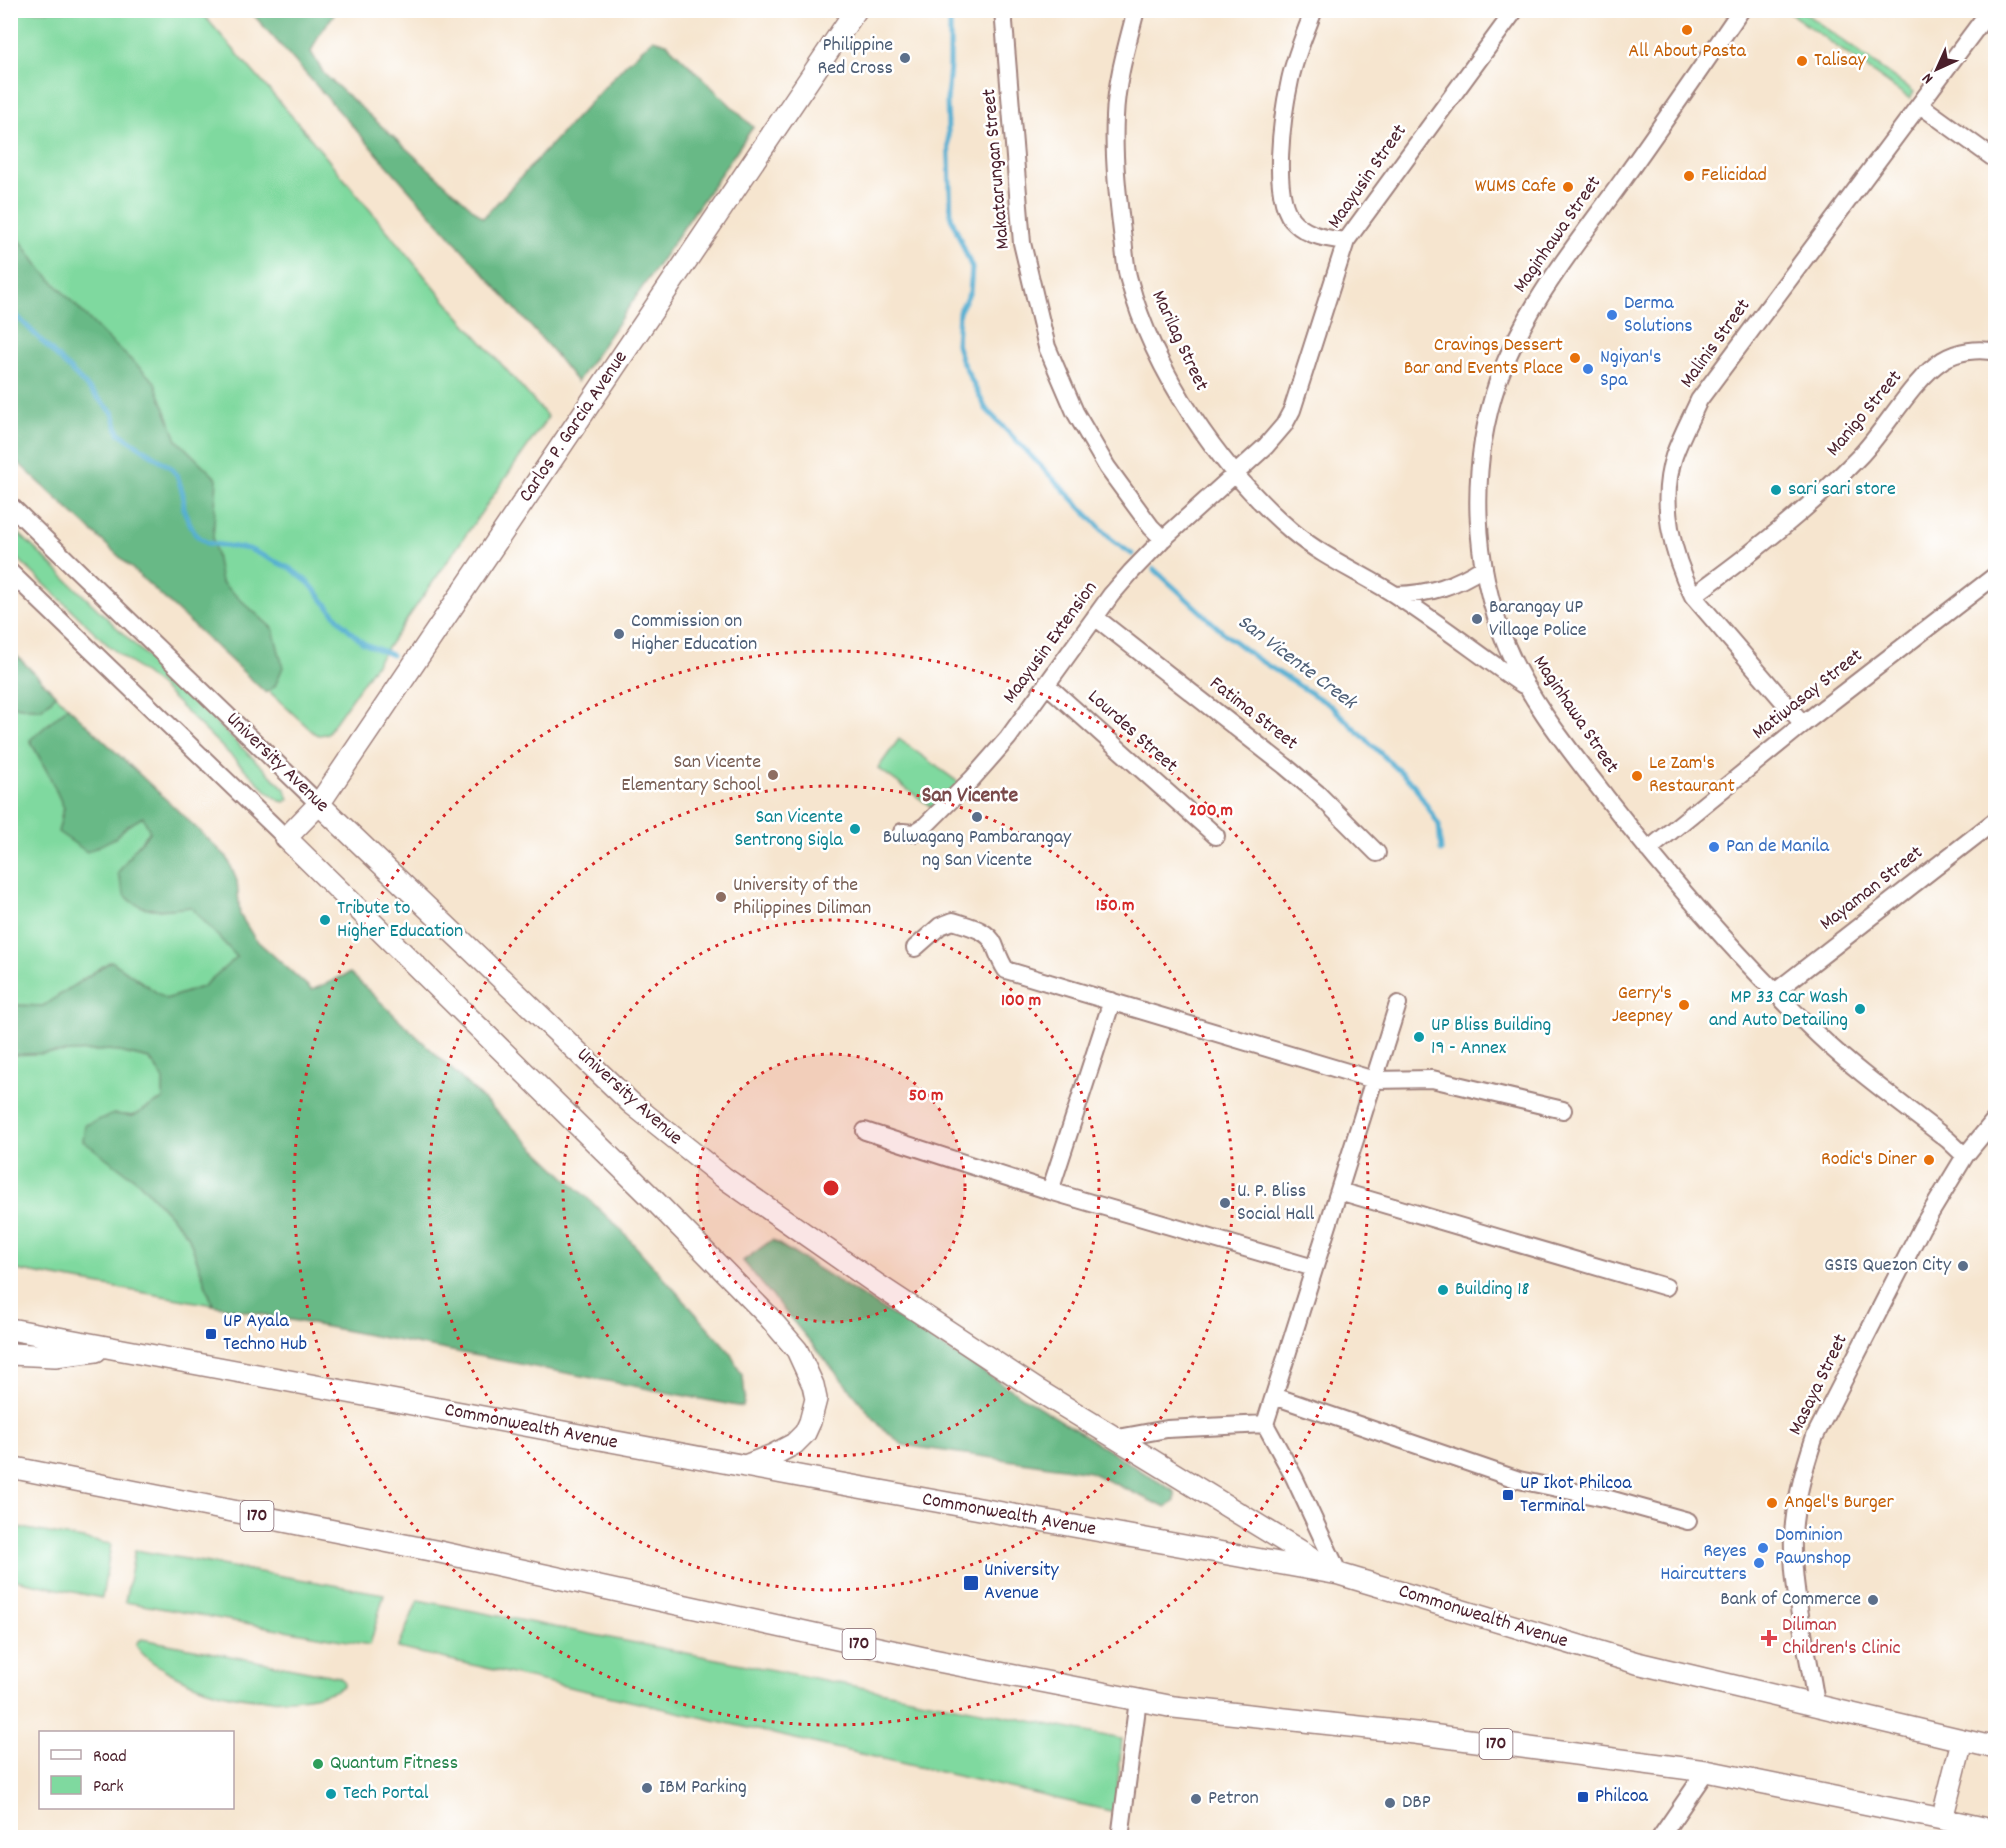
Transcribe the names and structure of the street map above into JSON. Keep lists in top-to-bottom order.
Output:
{
  "streets": {
    "main road": [
      "Carlos P. Garcia Avenue",
      "University Avenue",
      "Commonwealth Avenue",
      "170"
    ],
    "street": [
      "Makatarungan Street",
      "Maayusin Street",
      "Maginhawa Street",
      "Marilag Street",
      "Malinis Street",
      "Manigo Street",
      "Maayusin Extension",
      "Matiwasay Street",
      "Fatima Street",
      "Lourdes Street",
      "Mayaman Street",
      "Masaya Street"
    ]
  },
  "crossings": [
    ["Makatarungan Street", "Maayusin Extension"],
    ["Maayusin Street", "Marilag Street"],
    ["Maayusin Street", "Maayusin Extension"],
    ["Maginhawa Street", "Marilag Street"],
    ["Maginhawa Street", "Matiwasay Street"],
    ["Maginhawa Street", "Mayaman Street"],
    ["Maginhawa Street", "Masaya Street"],
    ["Marilag Street", "Maayusin Extension"],
    ["Malinis Street", "Manigo Street"],
    ["Malinis Street", "Matiwasay Street"],
    ["Carlos P. Garcia Avenue", "University Avenue"],
    ["Maayusin Extension", "Fatima Street"],
    ["Maayusin Extension", "Lourdes Street"],
    ["University Avenue", "Commonwealth Avenue"],
    ["Masaya Street", "Commonwealth Avenue"]
  ],
  "districts": ["San Vicente"],
  "water": ["San Vicente Creek"],
  "places": {
    "other": [
      "All About Pasta",
      "Philippine Red Cross",
      "Talisay",
      "Felicidad",
      "WUMS Cafe",
      "Derma Solutions",
      "Cravings Dessert Bar and Events Place",
      "Ngiyan's Spa",
      "sari sari store",
      "Barangay UP Village Police",
      "Commission on Higher Education",
      "San Vicente Elementary School",
      "Le Zam's Restaurant",
      "Bulwagang Pambarangay ng San Vicente",
      "San Vicente Sentrong Sigla",
      "Pan de Manila",
      "University of the Philippines Diliman",
      "Tribute to Higher Education",
      "Gerry's Jeepney",
      "MP 33 Car Wash and Auto Detailing",
      "UP Bliss Building 19 - Annex",
      "Rodic's Diner",
      "U. P. Bliss Social Hall",
      "GSIS Quezon City",
      "Building 18",
      "Angel's Burger",
      "Dominion Pawnshop",
      "Reyes Haircutters",
      "Bank of Commerce",
      "Quantum Fitness",
      "IBM Parking",
      "Tech Portal",
      "Petron",
      "DBP"
    ],
    "transit": [
      "UP Ayala Techno Hub",
      "UP Ikot Philcoa Terminal",
      "University Avenue",
      "Philcoa"
    ],
    "health": ["Diliman Children's Clinic"]
  },
  "legend": ["Road", "Park"],
  "north": "bottom left",
  "rings": [
    "200 m",
    "150 m",
    "100 m",
    "50 m"
  ]
}
